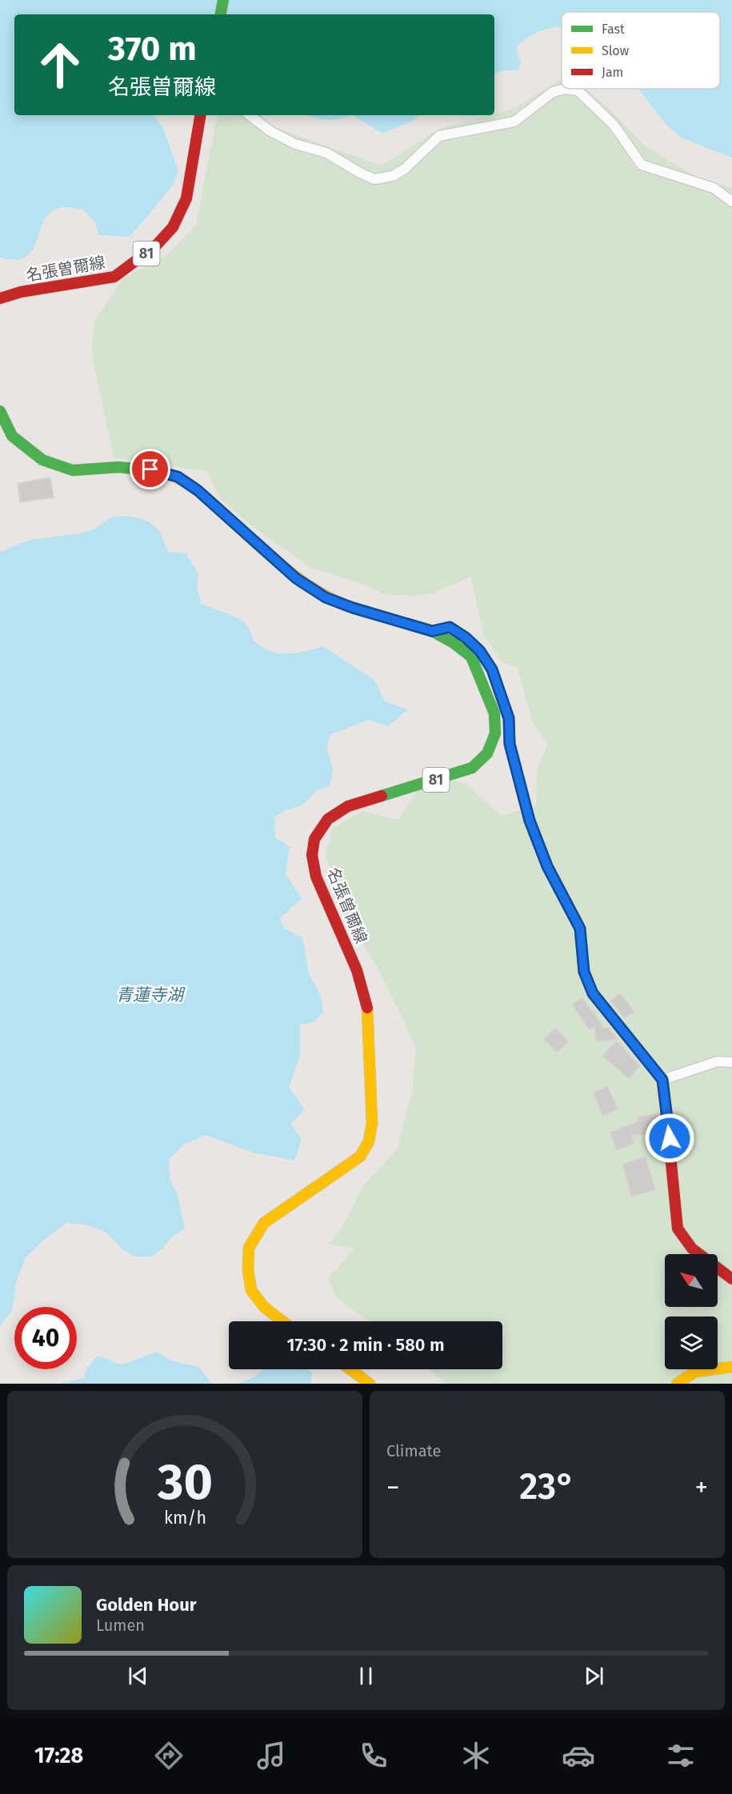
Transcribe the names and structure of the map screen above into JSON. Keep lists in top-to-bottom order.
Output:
{
  "streets": {
    "main road": ["81", "名張曽爾線"]
  },
  "water": ["青蓮寺湖"],
  "legend": ["Fast", "Slow", "Jam"],
  "north": "top left",
  "page": {
    "turn": ["370 m", "名張曽爾線"],
    "limit": "40",
    "trip": "17:30 · 2 min · 580 m",
    "tile": "Climate",
    "heat": ["−", "23°", "+"],
    "song": ["Golden Hour", "Lumen"],
    "tabs": "17:28",
    "gauge": ["30", "km/h"]
  }
}
